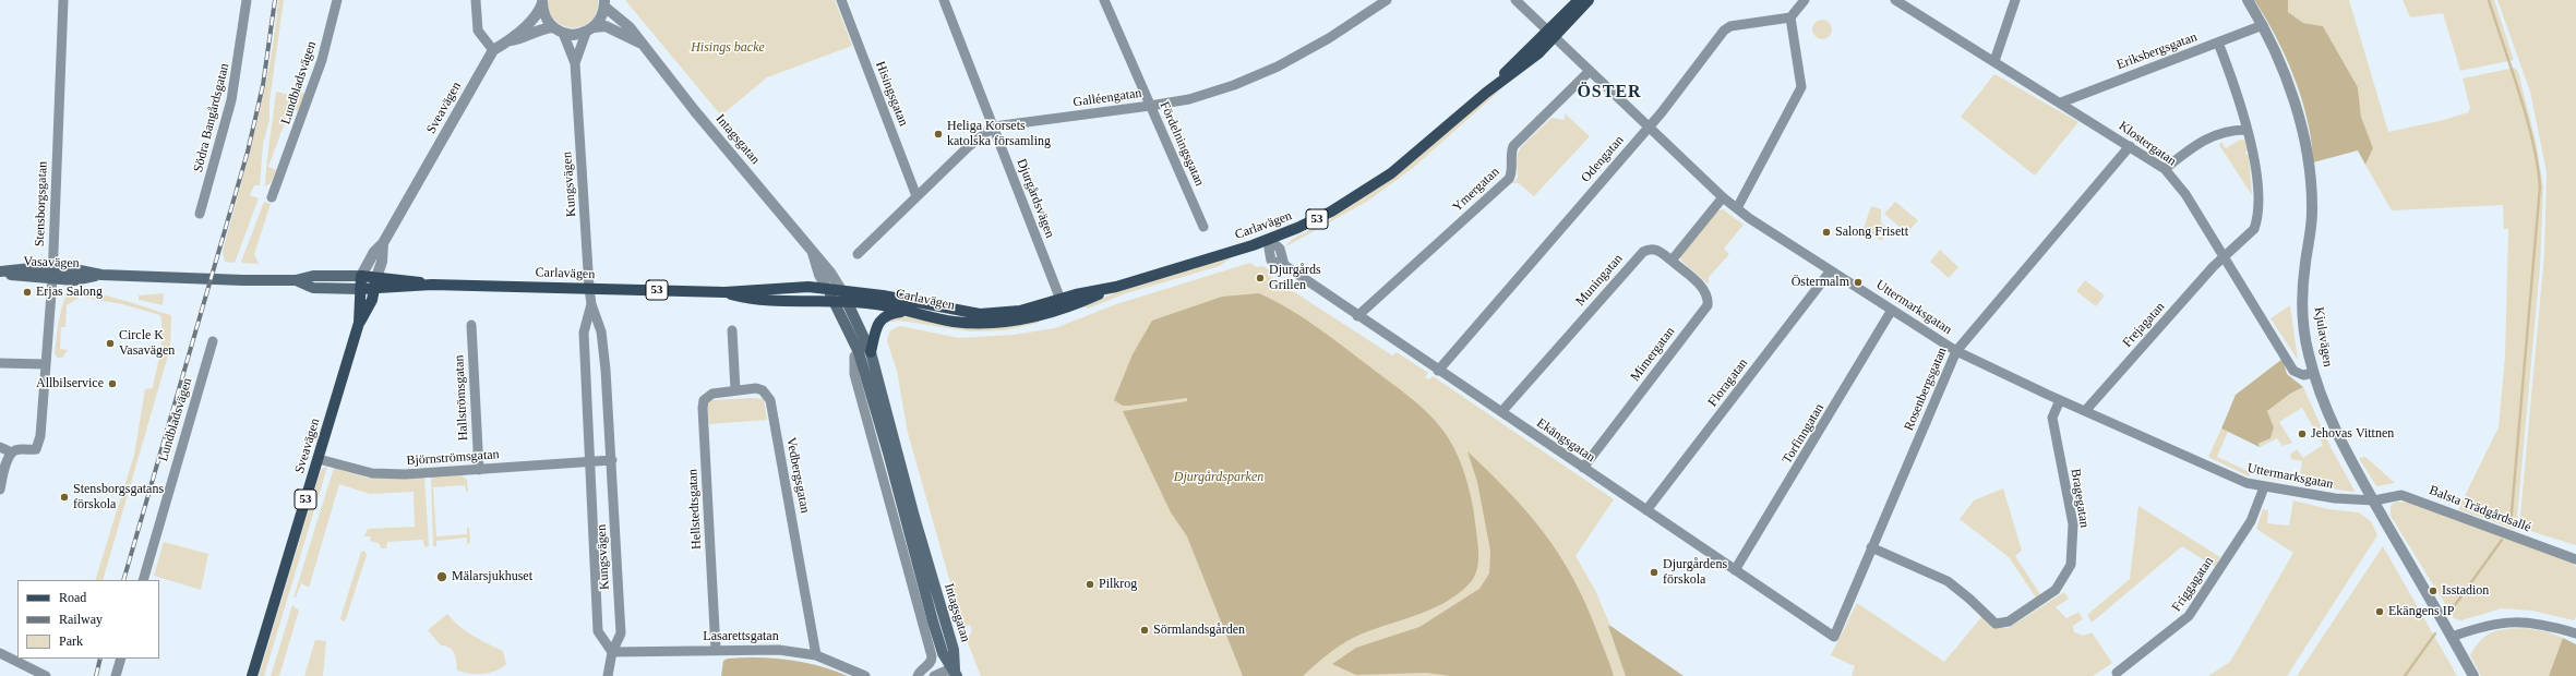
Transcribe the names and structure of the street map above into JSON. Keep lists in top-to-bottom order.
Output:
{
  "streets": {
    "main road": [
      "Sveavägen",
      "Intagsgatan",
      "53",
      "Carlavägen",
      "Vasavägen"
    ],
    "street": [
      "Eriksbergsgatan",
      "Lundbladsvägen",
      "Hisingsgatan",
      "Galléengatan",
      "Södra Bangårdsgatan",
      "Fördelningsgatan",
      "Klostergatan",
      "Odengatan",
      "Kungsvägen",
      "Ymergatan",
      "Djurgårdsvägen",
      "Stensborgsgatan",
      "Muningatan",
      "Uttermarksgatan",
      "Frejagatan",
      "Kjulavägen",
      "Mimergatan",
      "Floragatan",
      "Rosenbergsgatan",
      "Hallströmsgatan",
      "Torfinngatan",
      "Ekängsgatan",
      "Björnströmsgatan",
      "Vedbergsgatan",
      "Bragegatan",
      "Hellstedtsgatan",
      "Balsta Trädgårdsallé",
      "Friggagatan",
      "Lasarettsgatan"
    ]
  },
  "crossings": [
    ["Eriksbergsgatan", "Klostergatan"],
    ["Eriksbergsgatan", "Frejagatan"],
    ["Eriksbergsgatan", "Kjulavägen"],
    ["Galléengatan", "Fördelningsgatan"],
    ["Galléengatan", "Djurgårdsvägen"],
    ["Sveavägen", "Carlavägen"],
    ["Sveavägen", "Björnströmsgatan"],
    ["Intagsgatan", "Kungsvägen"],
    ["Intagsgatan", "Carlavägen"],
    ["Klostergatan", "Frejagatan"],
    ["Klostergatan", "Kjulavägen"],
    ["Klostergatan", "Rosenbergsgatan"],
    ["Odengatan", "Uttermarksgatan"],
    ["Odengatan", "Ekängsgatan"],
    ["Kungsvägen", "Carlavägen"],
    ["Kungsvägen", "Björnströmsgatan"],
    ["Kungsvägen", "Lasarettsgatan"],
    ["Ymergatan", "Uttermarksgatan"],
    ["Ymergatan", "Ekängsgatan"],
    ["Djurgårdsvägen", "Carlavägen"],
    ["Stensborgsgatan", "Vasavägen"],
    ["Carlavägen", "Vasavägen"],
    ["Carlavägen", "Uttermarksgatan"],
    ["Carlavägen", "Ekängsgatan"],
    ["Muningatan", "Mimergatan"],
    ["Muningatan", "Ekängsgatan"],
    ["Uttermarksgatan", "Frejagatan"],
    ["Uttermarksgatan", "Kjulavägen"],
    ["Uttermarksgatan", "Floragatan"],
    ["Uttermarksgatan", "Rosenbergsgatan"],
    ["Uttermarksgatan", "Torfinngatan"],
    ["Uttermarksgatan", "Bragegatan"],
    ["Uttermarksgatan", "Balsta Trädgårdsallé"],
    ["Uttermarksgatan", "Friggagatan"],
    ["Kjulavägen", "Balsta Trädgårdsallé"],
    ["Mimergatan", "Ekängsgatan"],
    ["Floragatan", "Ekängsgatan"],
    ["Rosenbergsgatan", "Ekängsgatan"],
    ["Rosenbergsgatan", "Bragegatan"],
    ["Hallströmsgatan", "Björnströmsgatan"],
    ["Torfinngatan", "Ekängsgatan"],
    ["Vedbergsgatan", "Hellstedtsgatan"],
    ["Vedbergsgatan", "Lasarettsgatan"],
    ["Hellstedtsgatan", "Lasarettsgatan"]
  ],
  "districts": ["ÖSTER"],
  "parks": ["Hisings backe", "Djurgårdsparken"],
  "places": [
    "Heliga Korsets katolska församling",
    "Salong Frisett",
    "Djurgårds Grillen",
    "Östermalm",
    "Erjas Salong",
    "Circle K Vasavägen",
    "Allbilservice",
    "Jehovas Vittnen",
    "Stensborgsgatans förskola",
    "Djurgårdens förskola",
    "Mälarsjukhuset",
    "Pilkrog",
    "Isstadion",
    "Ekängens IP",
    "Sörmlandsgården"
  ],
  "legend": ["Road", "Railway", "Park"]
}
